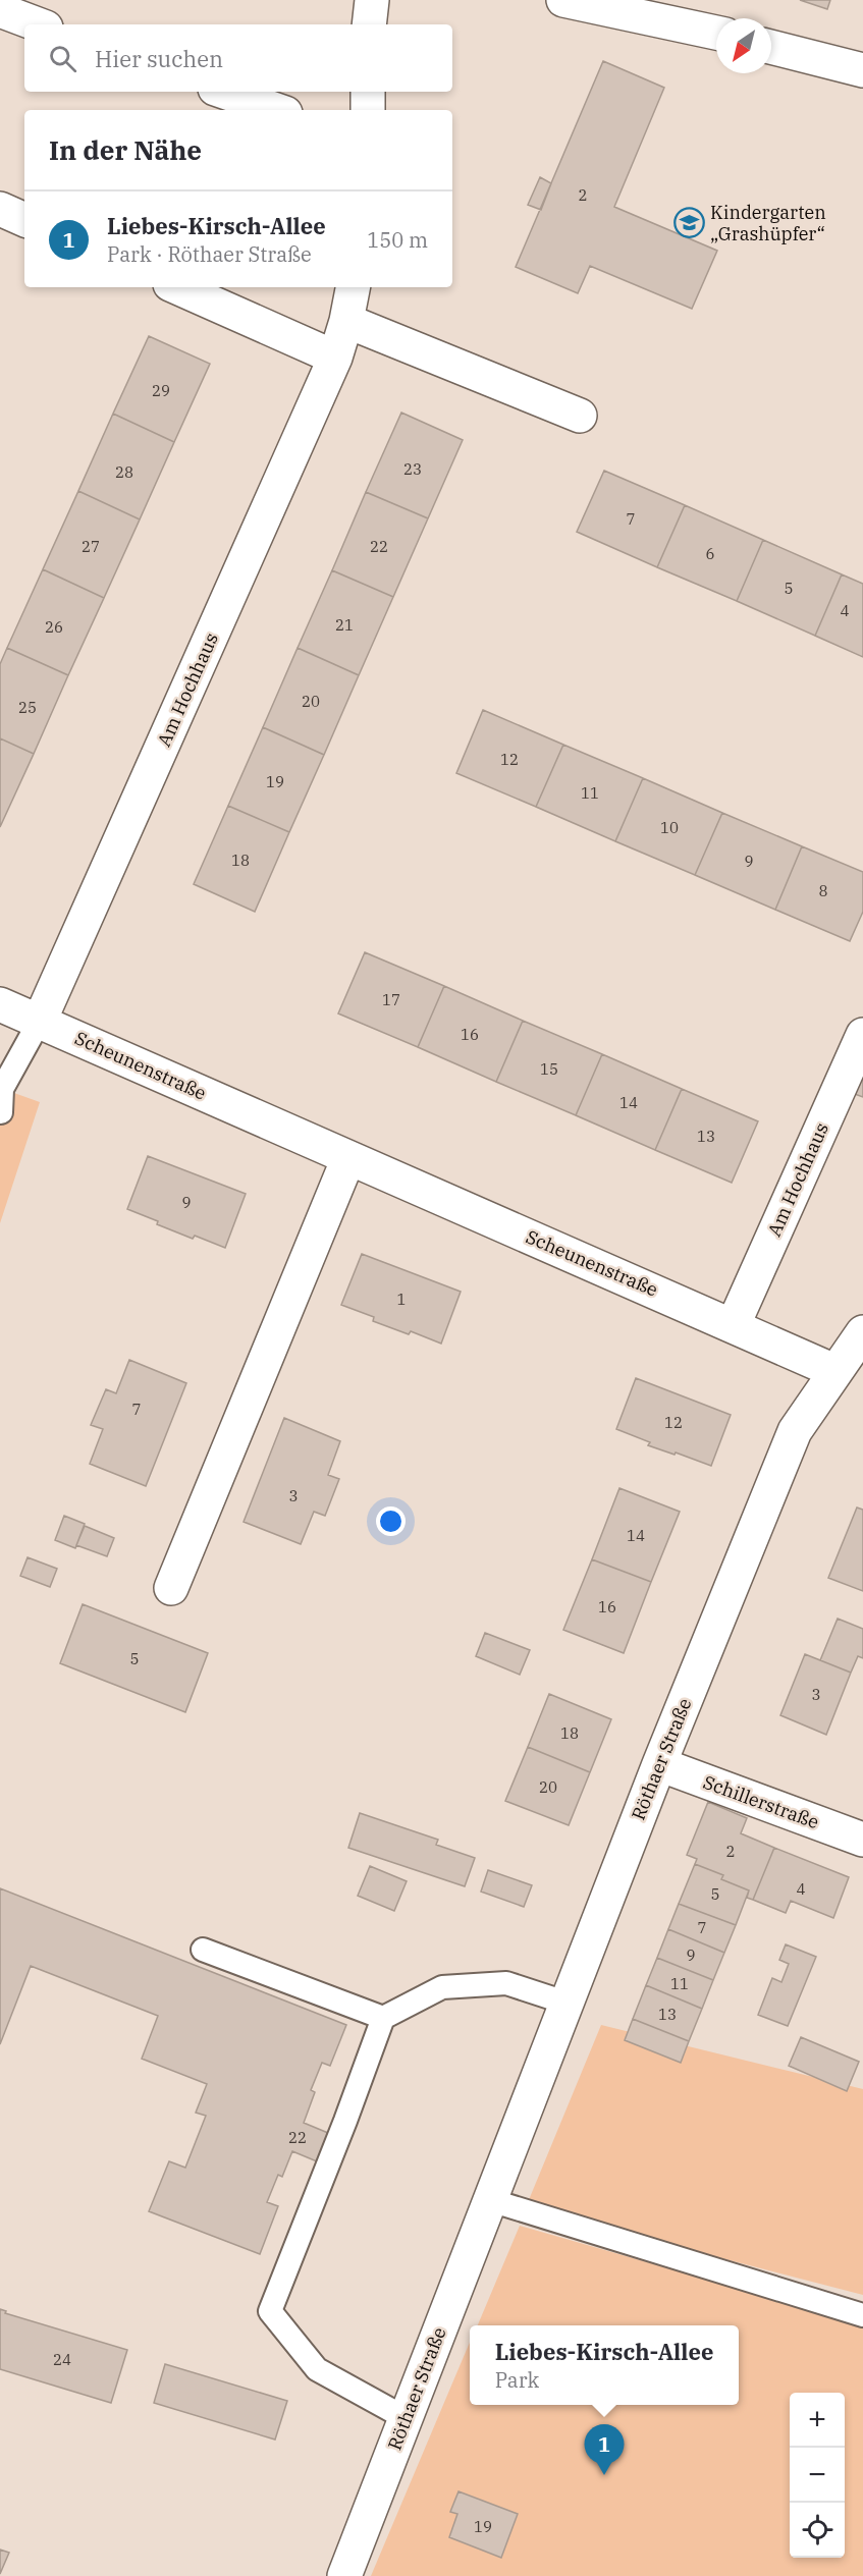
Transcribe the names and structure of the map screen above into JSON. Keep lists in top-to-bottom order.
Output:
{
  "streets": {
    "street": [
      "Am Hochhaus",
      "Scheunenstraße",
      "Röthaer Straße",
      "Schillerstraße"
    ]
  },
  "crossings": [
    ["Am Hochhaus", "Scheunenstraße"],
    ["Scheunenstraße", "Röthaer Straße"],
    ["Röthaer Straße", "Schillerstraße"]
  ],
  "places": {
    "school or university": ["Kindergarten „Grashüpfer“"]
  },
  "house_numbers": [
    "2",
    "29",
    "23",
    "28",
    "7",
    "27",
    "22",
    "6",
    "5",
    "4",
    "21",
    "26",
    "20",
    "25",
    "12",
    "19",
    "11",
    "10",
    "18",
    "9",
    "8",
    "17",
    "16",
    "15",
    "14",
    "13",
    "9",
    "1",
    "7",
    "12",
    "3",
    "14",
    "16",
    "5",
    "3",
    "18",
    "20",
    "2",
    "4",
    "5",
    "7",
    "9",
    "11",
    "13",
    "22",
    "24",
    "19"
  ],
  "north": "bottom left",
  "page": {
    "search": "Hier suchen",
    "heading": "In der Nähe",
    "list": [
      {
        "mark": "1",
        "name": "Liebes-Kirsch-Allee",
        "note": "Park · Röthaer Straße",
        "value": "150 m"
      }
    ],
    "popup": ["Liebes-Kirsch-Allee", "Park"],
    "map_buttons": ["+", "−"],
    "pins": "1"
  }
}
